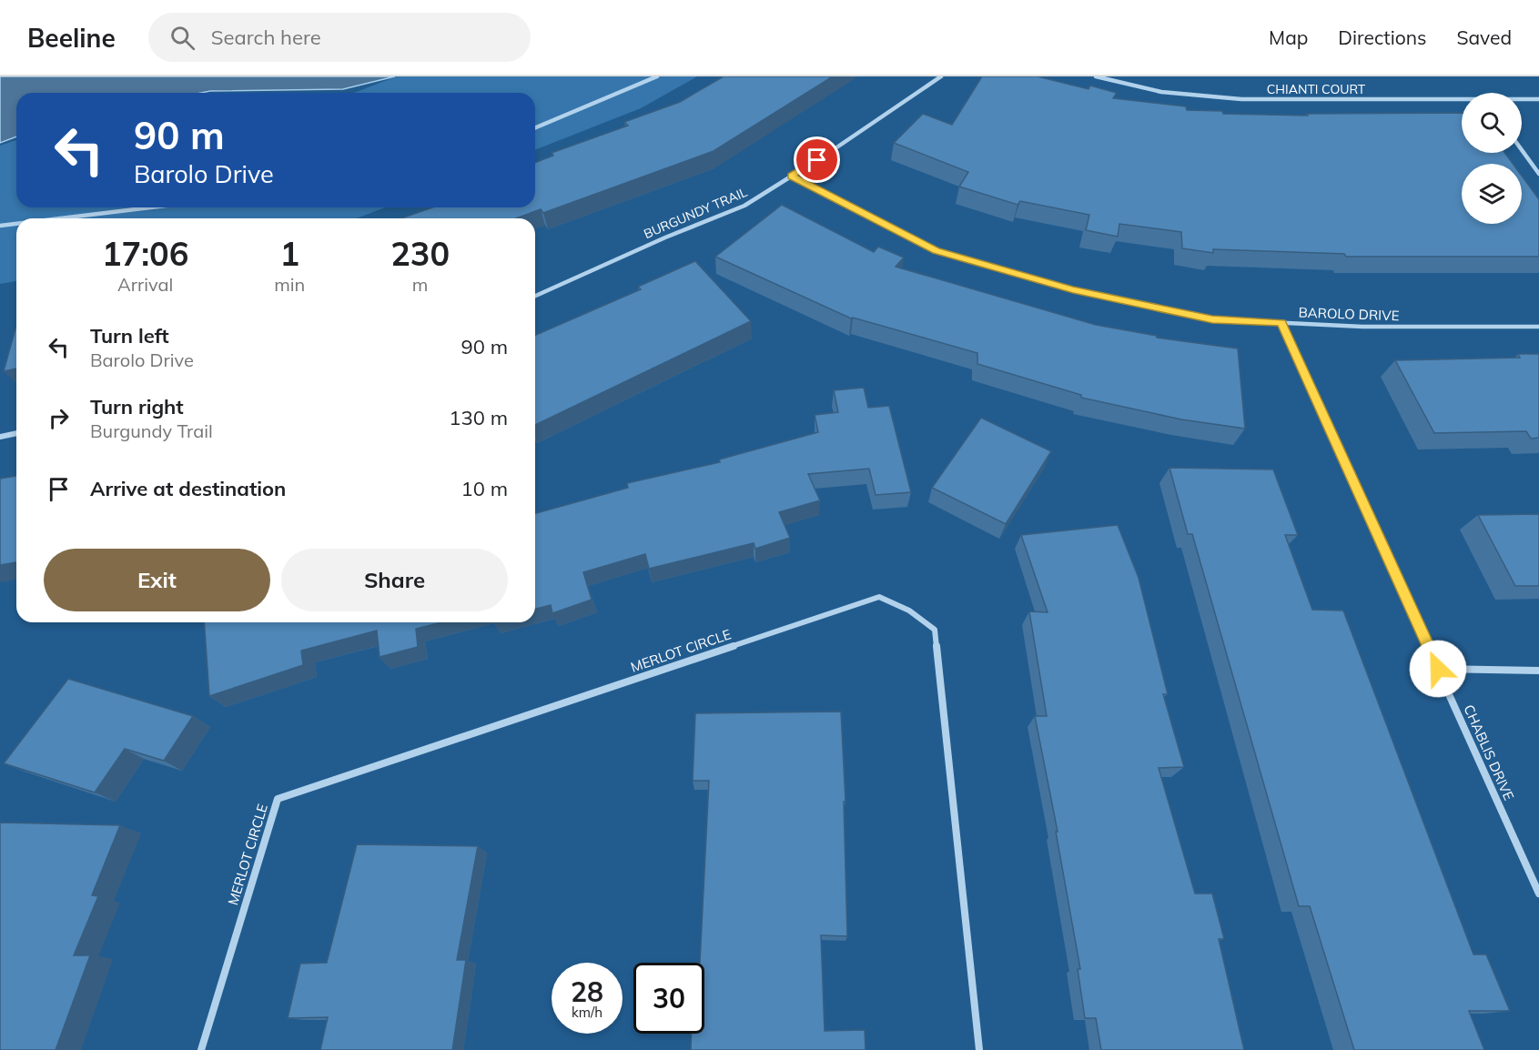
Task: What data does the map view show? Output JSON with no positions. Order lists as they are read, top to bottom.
{
  "streets": {
    "street": [
      "CHIANTI COURT",
      "BURGUNDY TRAIL",
      "BAROLO DRIVE",
      "MERLOT CIRCLE",
      "CHABLIS DRIVE"
    ]
  },
  "crossings": [
    ["BURGUNDY TRAIL", "BAROLO DRIVE"],
    ["BAROLO DRIVE", "CHABLIS DRIVE"]
  ],
  "page": {
    "header": "Beeline",
    "search": "Search here",
    "nav": ["Map", "Directions", "Saved"],
    "turn": ["90 m", "Barolo Drive"],
    "eta": [
      "17:06",
      "Arrival",
      "1",
      "min",
      "230",
      "m"
    ],
    "list": [
      {
        "name": "Turn left",
        "note": "Barolo Drive",
        "value": "90 m"
      },
      {
        "name": "Turn right",
        "note": "Burgundy Trail",
        "value": "130 m"
      },
      {
        "name": "Arrive at destination",
        "value": "10 m"
      }
    ],
    "buttons": ["Exit", "Share"],
    "speed": "28 km/h",
    "limit": "30"
  }
}
